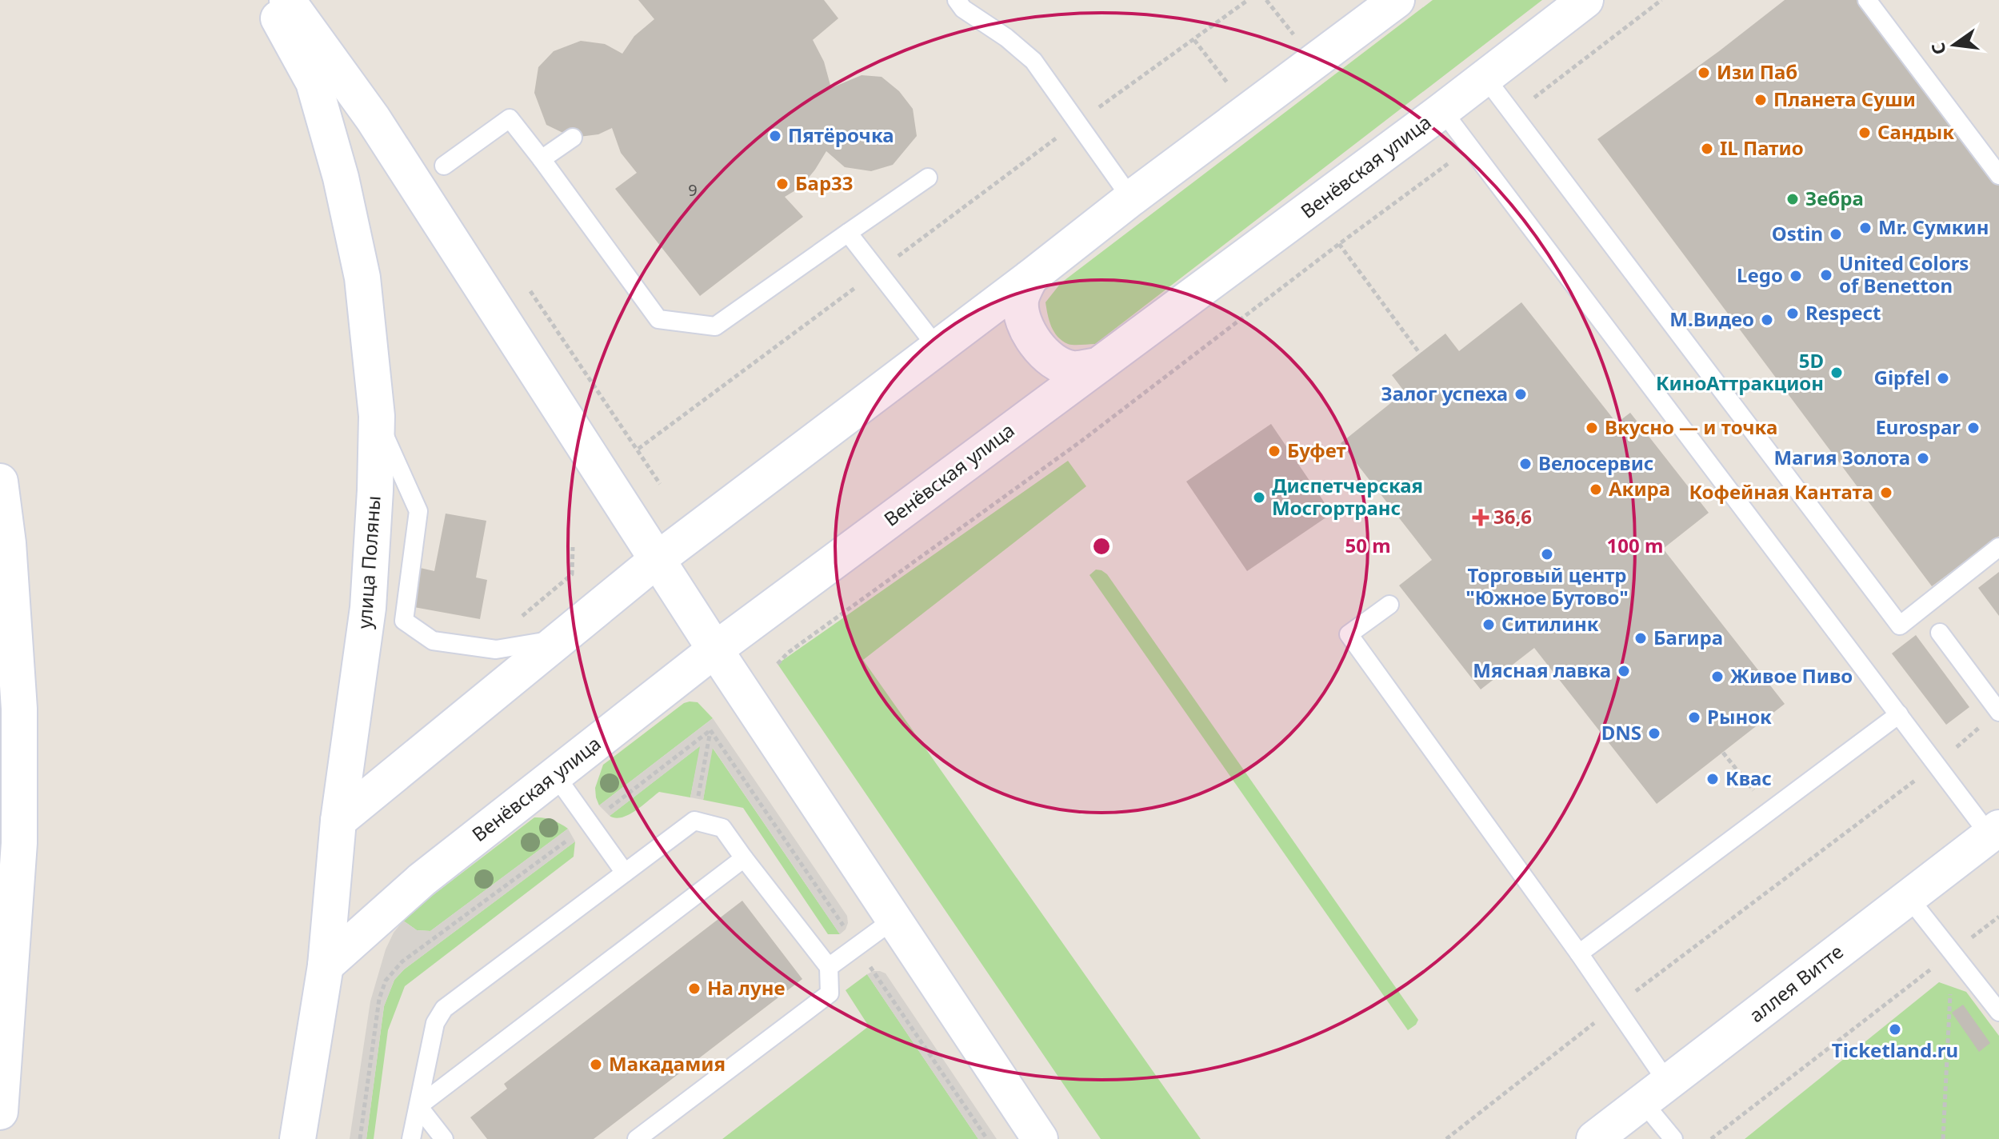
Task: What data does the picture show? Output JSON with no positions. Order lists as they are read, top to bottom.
{
  "streets": {
    "main road": ["Венёвская улица", "улица Поляны", "аллея Витте"]
  },
  "crossings": [
    ["Венёвская улица", "улица Поляны"]
  ],
  "places": {
    "other": [
      "Изи Паб",
      "Планета Суши",
      "Сандык",
      "Пятёрочка",
      "IL Патио",
      "Бар33",
      "Зебра",
      "Mr. Сумкин",
      "Ostin",
      "United Colors of Benetton",
      "Lego",
      "Respect",
      "М.Видео",
      "5D КиноАттракцион",
      "Gipfel",
      "Залог успеха",
      "Вкусно — и точка",
      "Eurospar",
      "Буфет",
      "Магия Золота",
      "Велосервис",
      "Акира",
      "Кофейная Кантата",
      "Диспетчерская Мосгортранс",
      "Торговый центр \"Южное Бутово\"",
      "Ситилинк",
      "Багира",
      "Мясная лавка",
      "Живое Пиво",
      "Рынок",
      "DNS",
      "Квас",
      "На луне",
      "Ticketland.ru",
      "Макадамия"
    ],
    "health": ["36,6"]
  },
  "house_numbers": ["9"],
  "north": "left",
  "rings": ["50 m", "100 m"]
}
